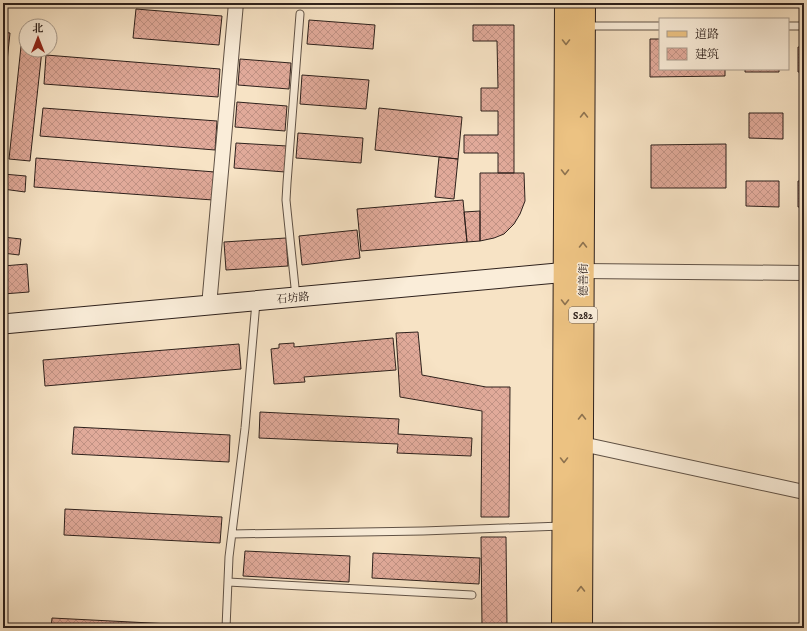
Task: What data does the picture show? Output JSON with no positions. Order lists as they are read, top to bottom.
{
  "streets": {
    "main road": ["德善街", "S282"],
    "street": ["石坊路"]
  },
  "crossings": [
    ["德善街", "石坊路"]
  ],
  "legend": ["道路", "建筑"],
  "north": "top"
}
